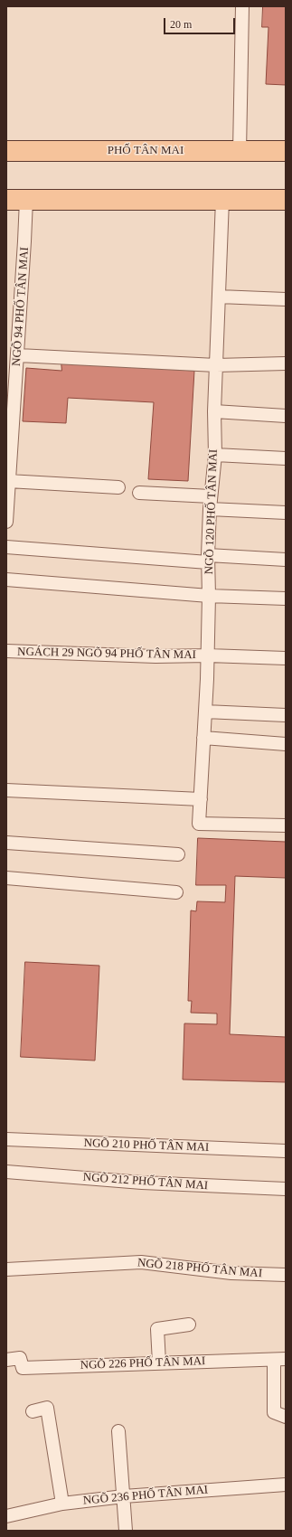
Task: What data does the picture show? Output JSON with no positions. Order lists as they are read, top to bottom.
{
  "streets": {
    "main road": ["PHỐ TÂN MAI"],
    "lane": [
      "NGÕ 94 PHỐ TÂN MAI",
      "NGÕ 120 PHỐ TÂN MAI",
      "NGÁCH 29 NGÕ 94 PHỐ TÂN MAI",
      "NGÕ 210 PHỐ TÂN MAI",
      "NGÕ 212 PHỐ TÂN MAI",
      "NGÕ 218 PHỐ TÂN MAI",
      "NGÕ 226 PHỐ TÂN MAI",
      "NGÕ 236 PHỐ TÂN MAI"
    ]
  },
  "crossings": [
    ["NGÕ 120 PHỐ TÂN MAI", "NGÁCH 29 NGÕ 94 PHỐ TÂN MAI"]
  ],
  "scale_bar": "20 m"
}
